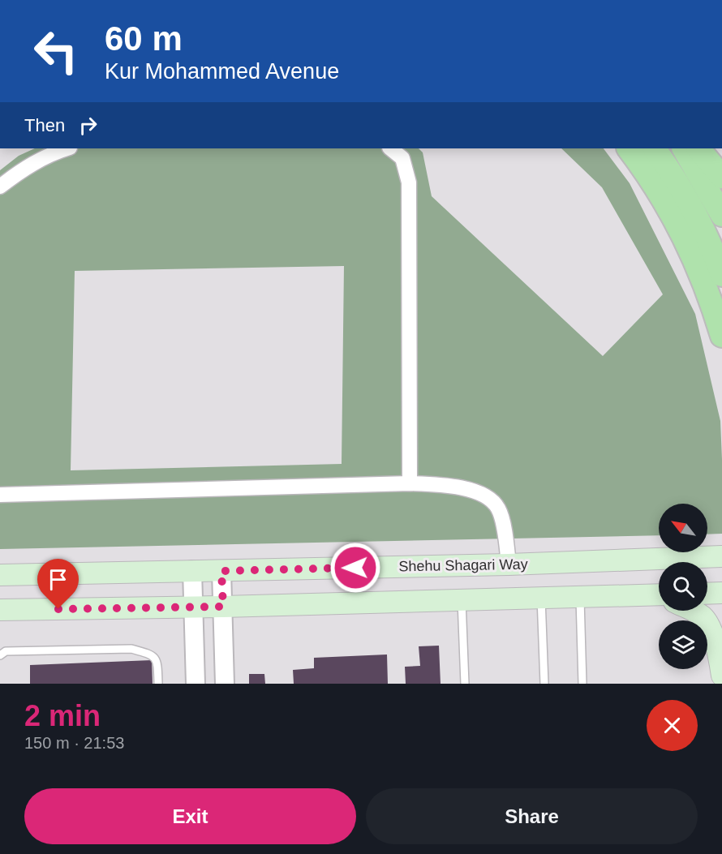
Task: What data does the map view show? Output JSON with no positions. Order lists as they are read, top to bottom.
{
  "streets": {
    "main road": ["Shehu Shagari Way"]
  },
  "north": "top left",
  "page": {
    "turn": ["60 m", "Kur Mohammed Avenue"],
    "then": "Then",
    "heading": ["2 min", "150 m · 21:53"],
    "buttons": ["Exit", "Share"]
  }
}
